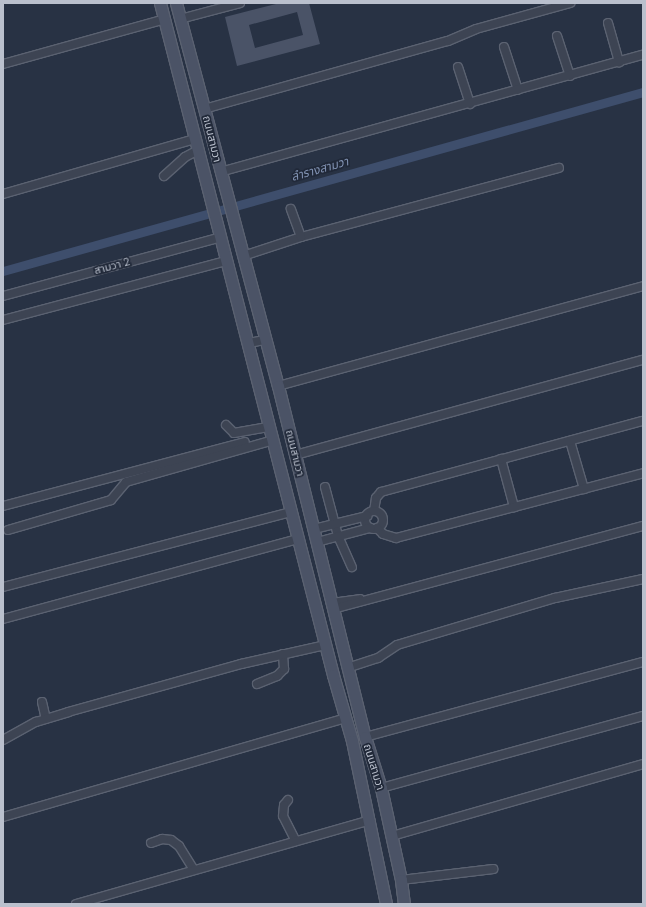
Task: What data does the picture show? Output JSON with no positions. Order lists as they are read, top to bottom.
{
  "streets": {
    "street": ["ถนนสามวา", "สามวา 2"]
  },
  "crossings": [
    ["ถนนสามวา", "สามวา 2"]
  ],
  "water": ["ลำรางสามวา"]
}
